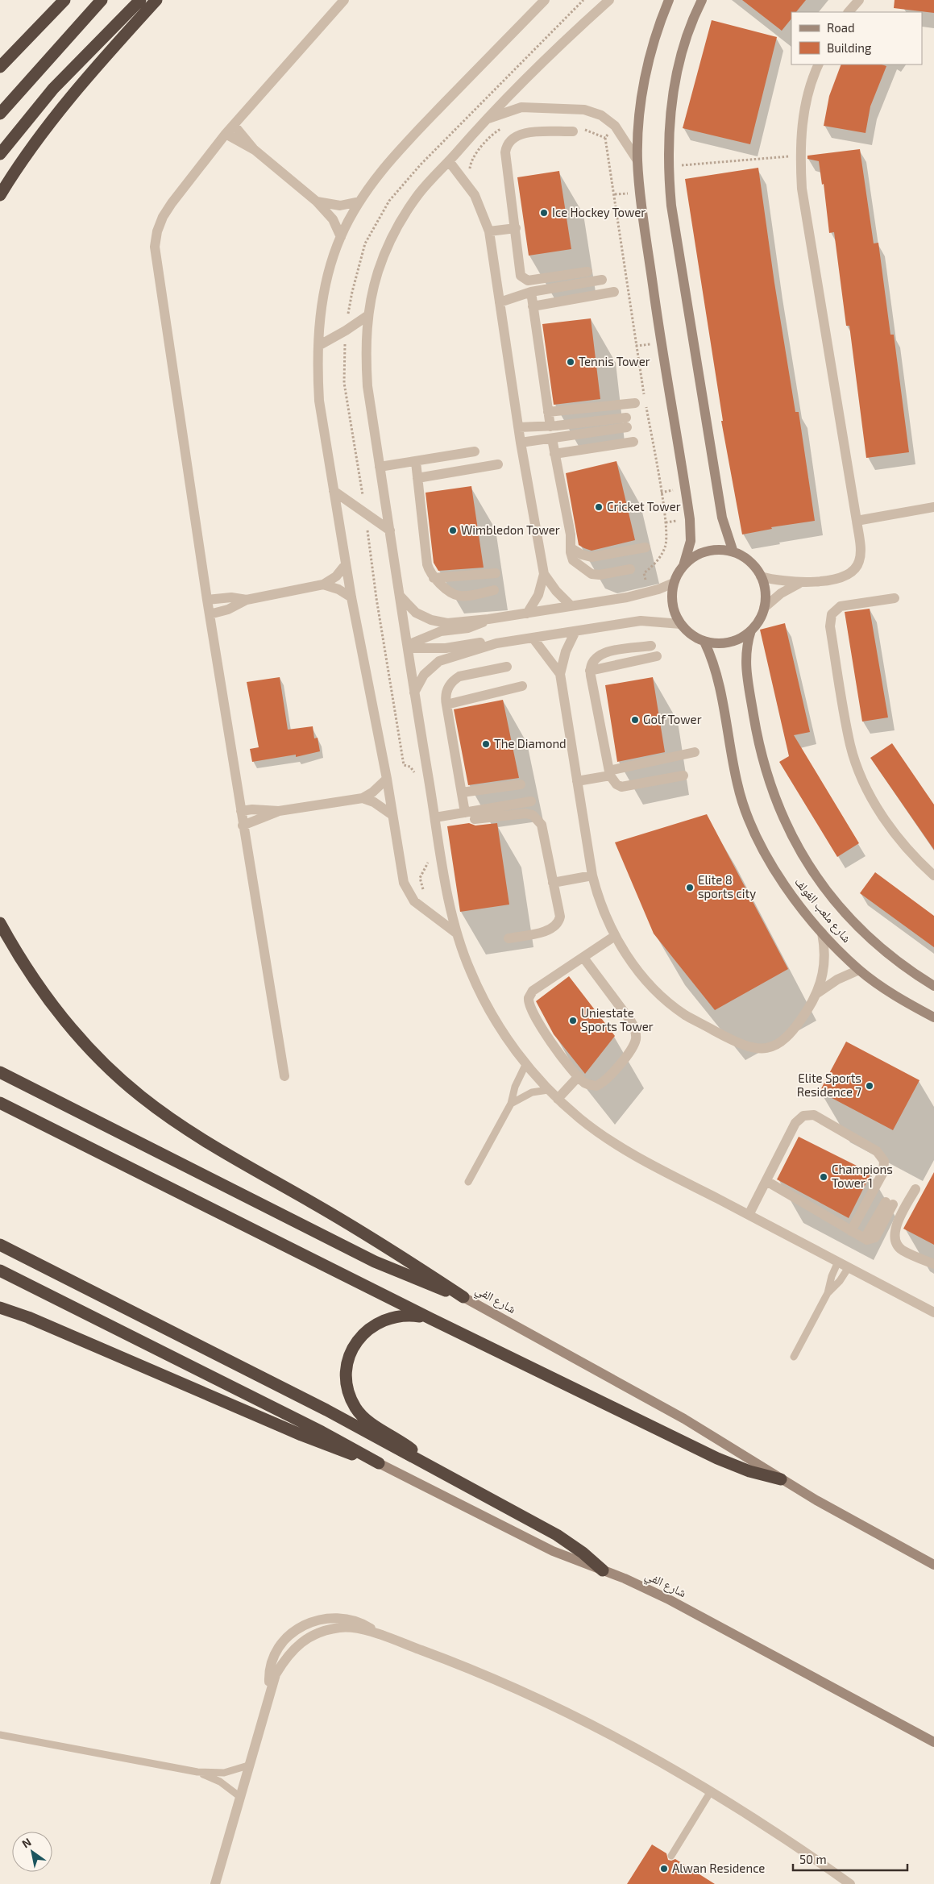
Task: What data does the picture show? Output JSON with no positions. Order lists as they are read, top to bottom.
{
  "streets": {
    "street": ["شارع ملعب الغولف", "شارع الفي"]
  },
  "places": [
    "Ice Hockey Tower",
    "Tennis Tower",
    "Cricket Tower",
    "Wimbledon Tower",
    "Golf Tower",
    "The Diamond",
    "Elite 8 sports city",
    "Uniestate Sports Tower",
    "Elite Sports Residence 7",
    "Champions Tower 1",
    "Alwan Residence"
  ],
  "legend": ["Road", "Building"],
  "scale_bar": "50 m",
  "north": "top left"
}
